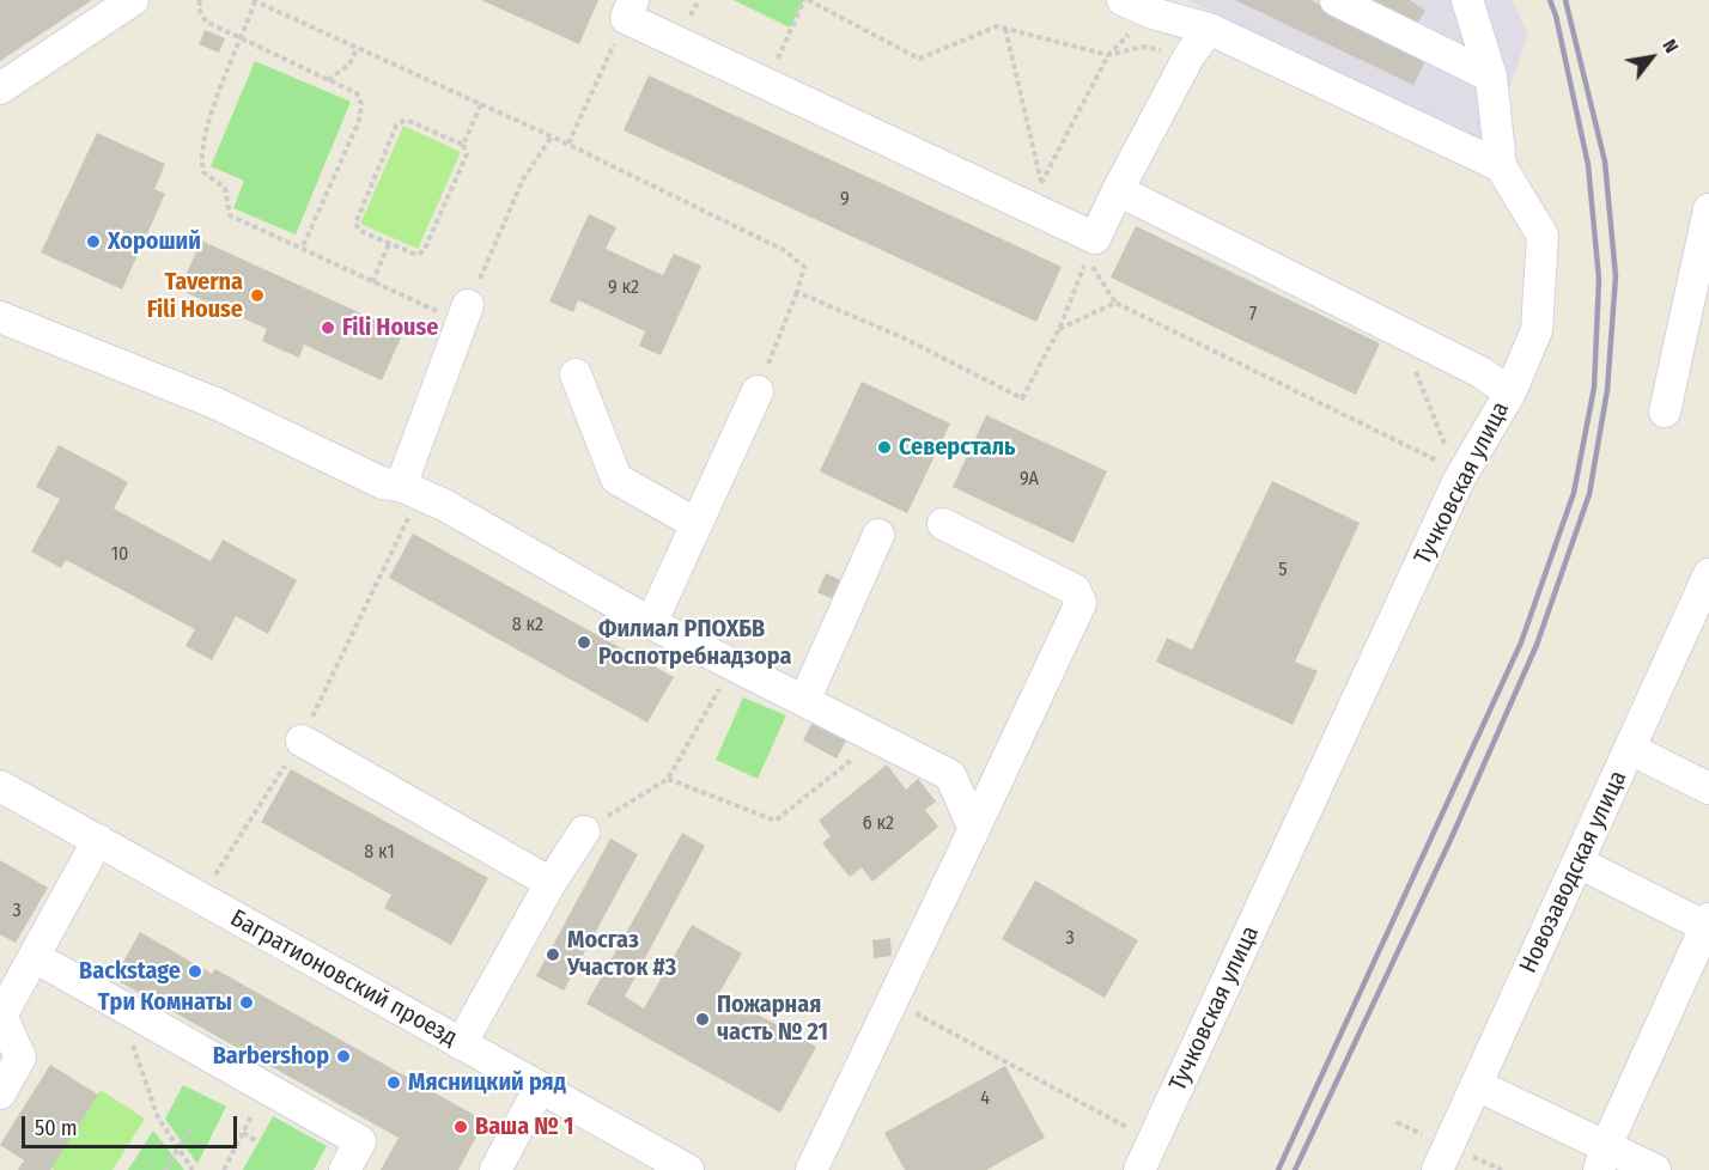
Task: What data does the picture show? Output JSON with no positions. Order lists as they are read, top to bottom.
{
  "streets": {
    "street": ["Тучковская улица", "Новозаводская улица", "Багратионовский проезд"]
  },
  "places": [
    "Хороший",
    "Taverna Fili House",
    "Fili House",
    "Северсталь",
    "Филиал РПОХБВ Роспотребнадзора",
    "Мосгаз Участок #3",
    "Backstage",
    "Три Комнаты",
    "Пожарная часть № 21",
    "Barbershop",
    "Мясницкий ряд",
    "Ваша № 1"
  ],
  "house_numbers": [
    "9",
    "9 к2",
    "7",
    "9А",
    "10",
    "5",
    "8 к2",
    "6 к2",
    "8 к1",
    "3",
    "3",
    "4"
  ],
  "scale_bar": "50 m",
  "north": "top right"
}
